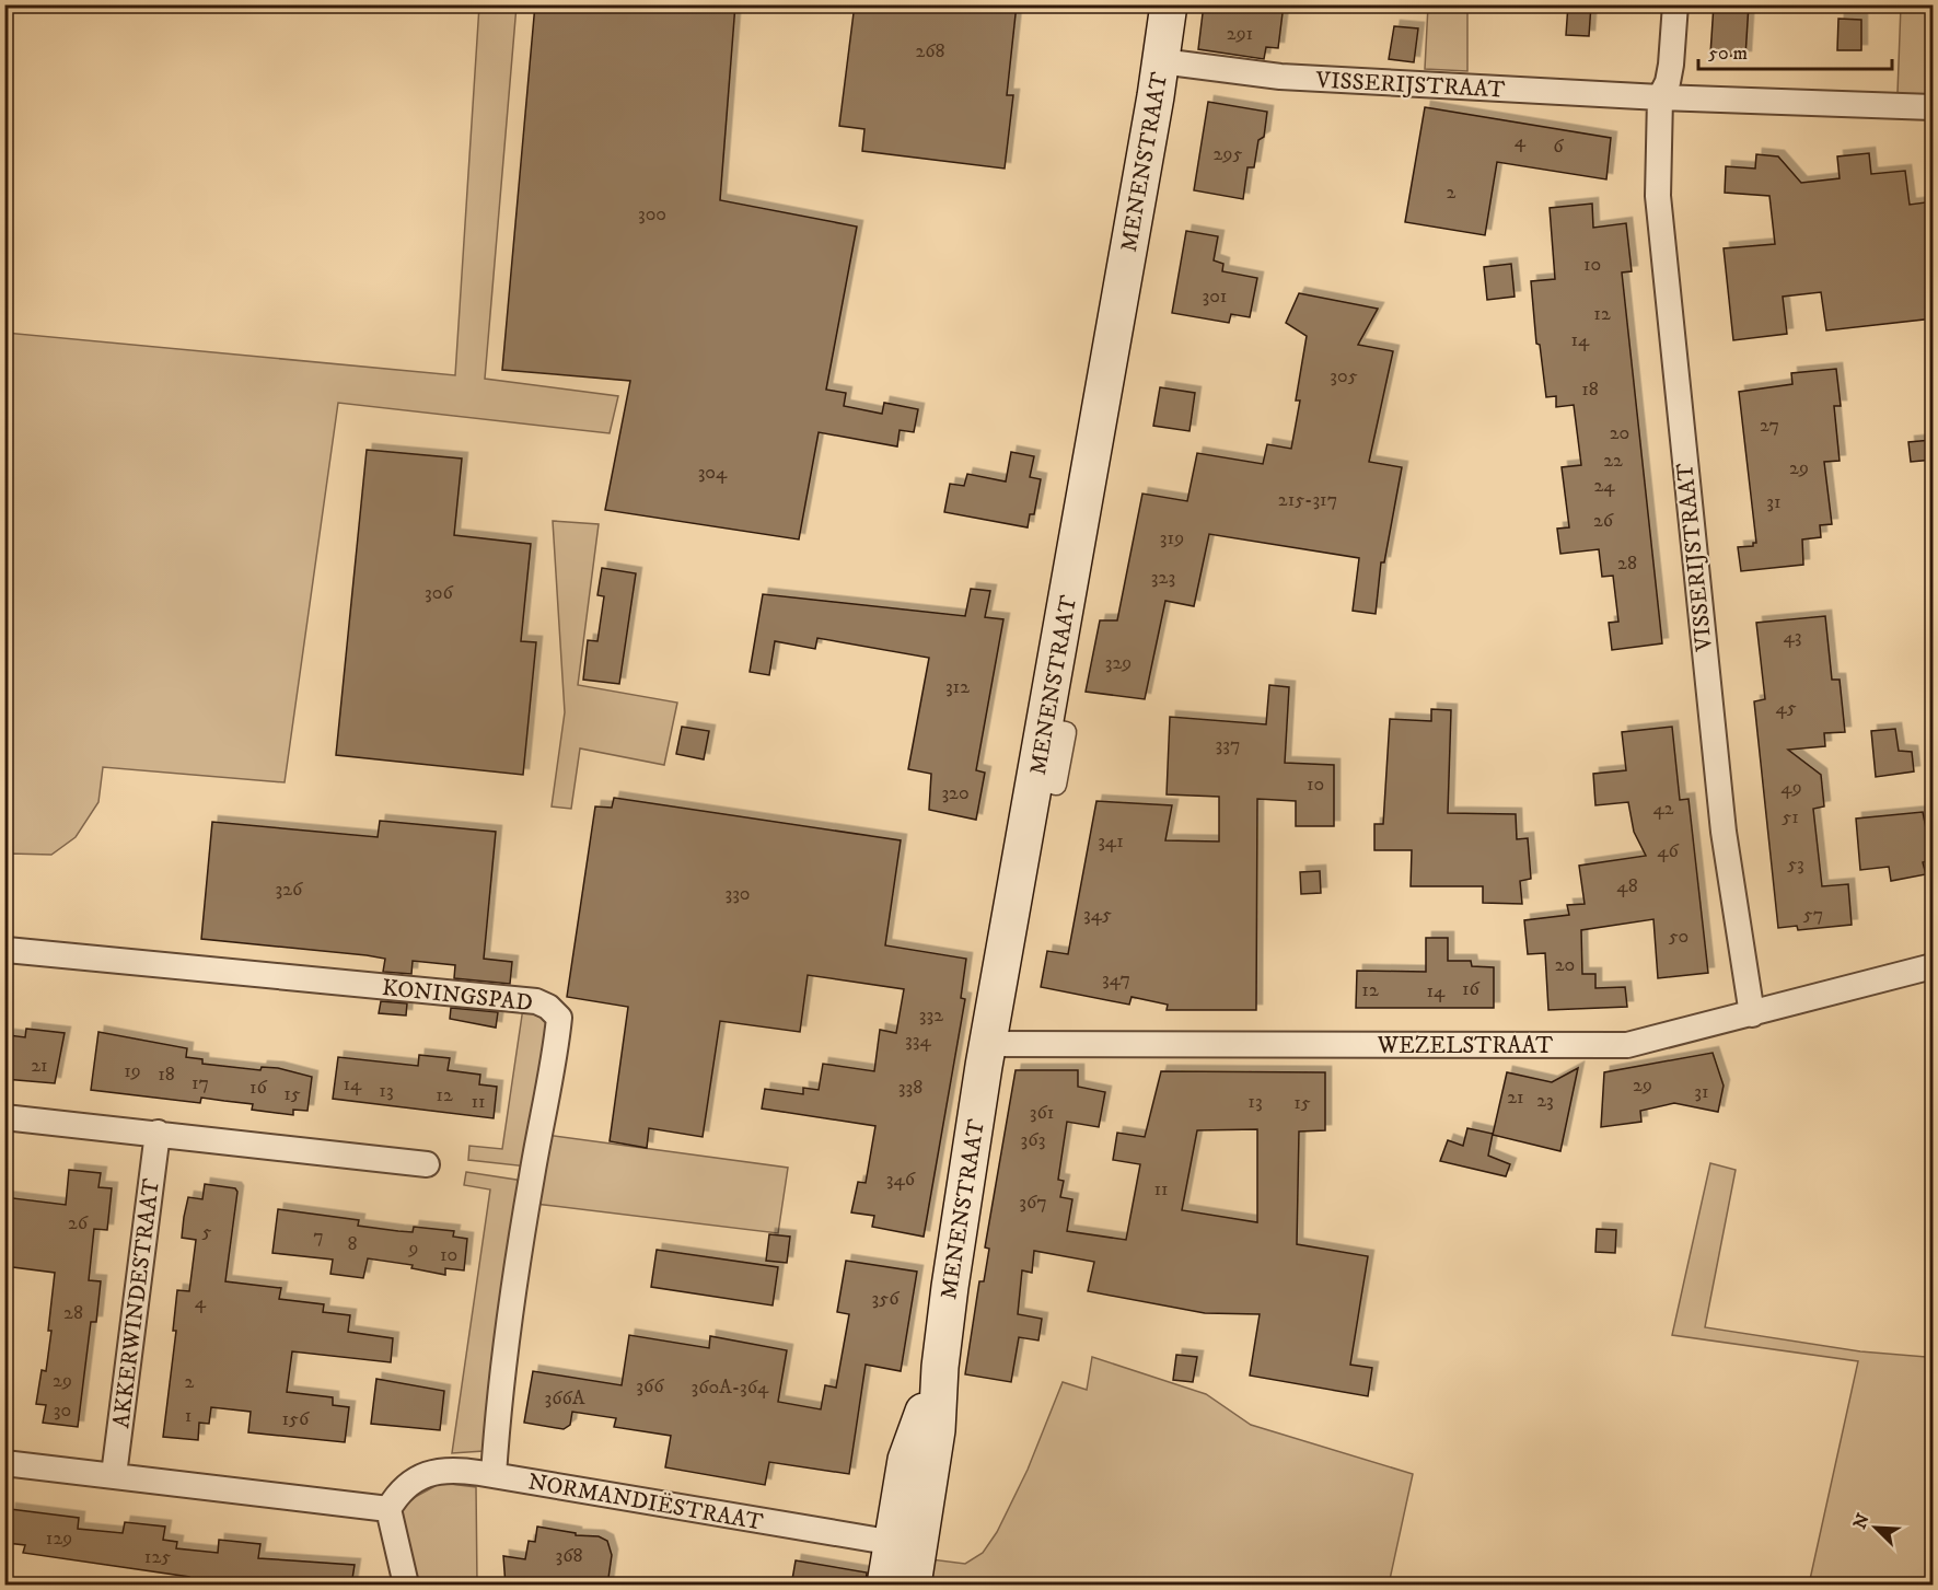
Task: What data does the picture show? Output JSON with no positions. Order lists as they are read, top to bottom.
{
  "streets": {
    "main road": ["MENENSTRAAT"],
    "street": [
      "VISSERIJSTRAAT",
      "KONINGSPAD",
      "WEZELSTRAAT",
      "AKKERWINDESTRAAT",
      "NORMANDIËSTRAAT"
    ]
  },
  "crossings": [
    ["VISSERIJSTRAAT", "MENENSTRAAT"],
    ["VISSERIJSTRAAT", "WEZELSTRAAT"],
    ["MENENSTRAAT", "WEZELSTRAAT"],
    ["MENENSTRAAT", "NORMANDIËSTRAAT"],
    ["KONINGSPAD", "NORMANDIËSTRAAT"]
  ],
  "house_numbers": [
    "291",
    "268",
    "4",
    "6",
    "295",
    "2",
    "300",
    "10",
    "301",
    "12",
    "14",
    "305",
    "18",
    "27",
    "20",
    "22",
    "29",
    "304",
    "24",
    "215-317",
    "31",
    "26",
    "319",
    "28",
    "323",
    "306",
    "43",
    "329",
    "312",
    "45",
    "337",
    "10",
    "49",
    "320",
    "42",
    "51",
    "341",
    "46",
    "53",
    "48",
    "326",
    "330",
    "345",
    "57",
    "50",
    "20",
    "347",
    "16",
    "12",
    "14",
    "332",
    "334",
    "21",
    "19",
    "18",
    "17",
    "14",
    "29",
    "16",
    "338",
    "13",
    "31",
    "15",
    "12",
    "21",
    "23",
    "11",
    "13",
    "15",
    "361",
    "363",
    "346",
    "11",
    "367",
    "26",
    "5",
    "7",
    "8",
    "9",
    "10",
    "356",
    "4",
    "28",
    "29",
    "2",
    "366",
    "360A-364",
    "366A",
    "30",
    "1",
    "156",
    "129",
    "368",
    "125"
  ],
  "scale_bar": "50 m",
  "north": "top left"
}
